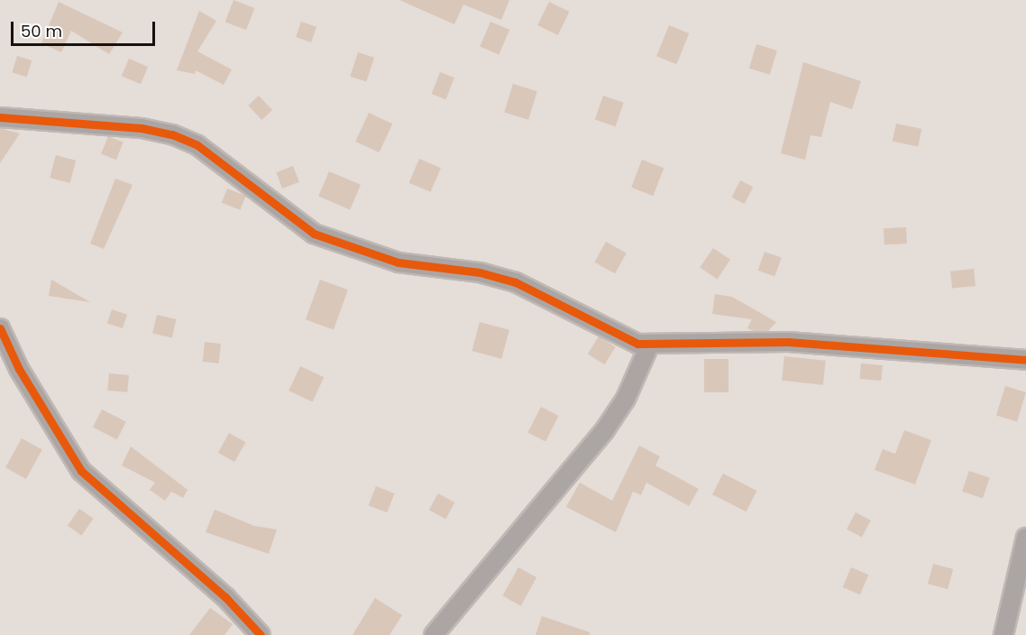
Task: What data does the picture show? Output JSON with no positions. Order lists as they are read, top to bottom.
{
  "scale_bar": "50 m"
}
